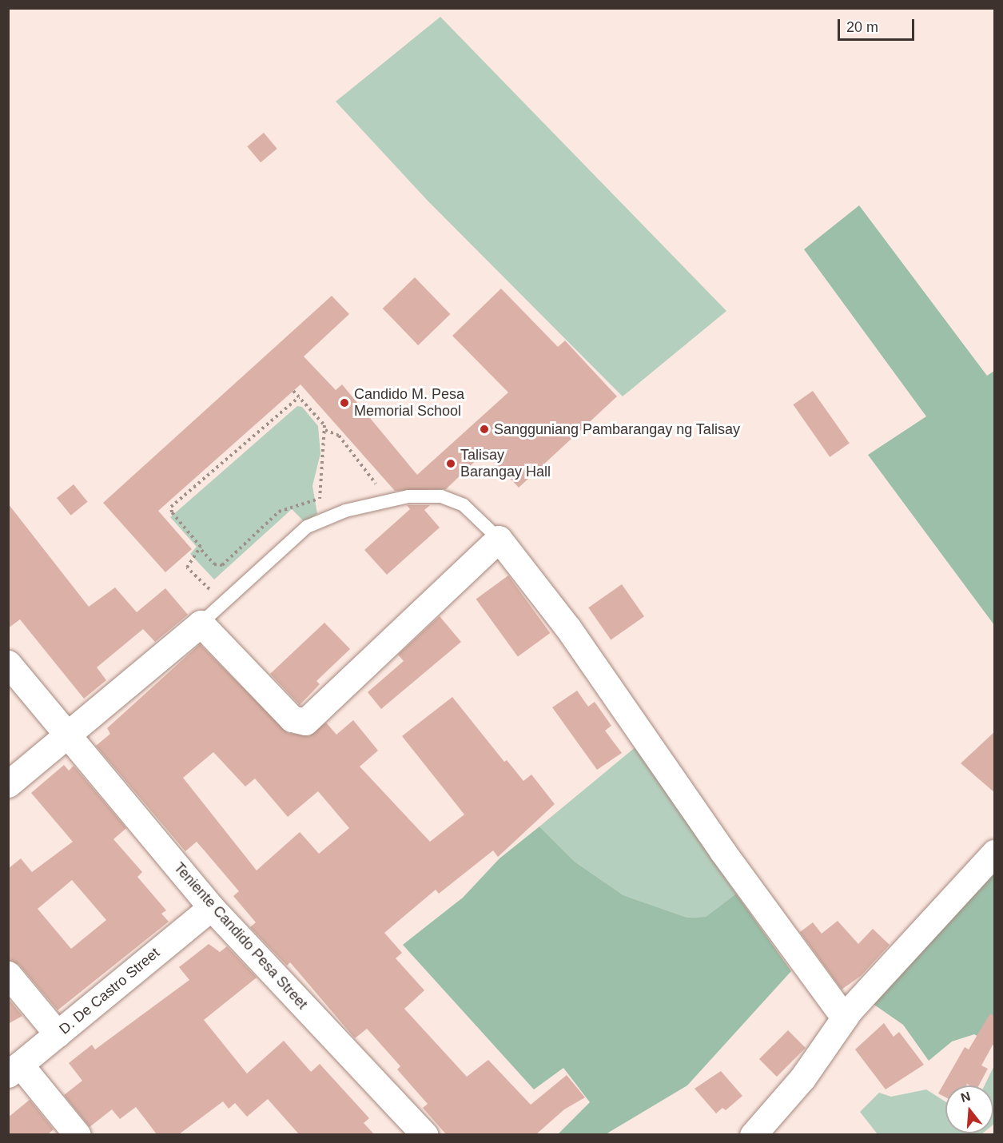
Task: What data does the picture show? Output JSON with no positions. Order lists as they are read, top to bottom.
{
  "streets": {
    "street": ["Teniente Candido Pesa Street", "D. De Castro Street"]
  },
  "crossings": [
    ["Teniente Candido Pesa Street", "D. De Castro Street"]
  ],
  "places": ["Candido M. Pesa Memorial School", "Sangguniang Pambarangay ng Talisay", "Talisay Barangay Hall"],
  "scale_bar": "20 m",
  "north": "top"
}
